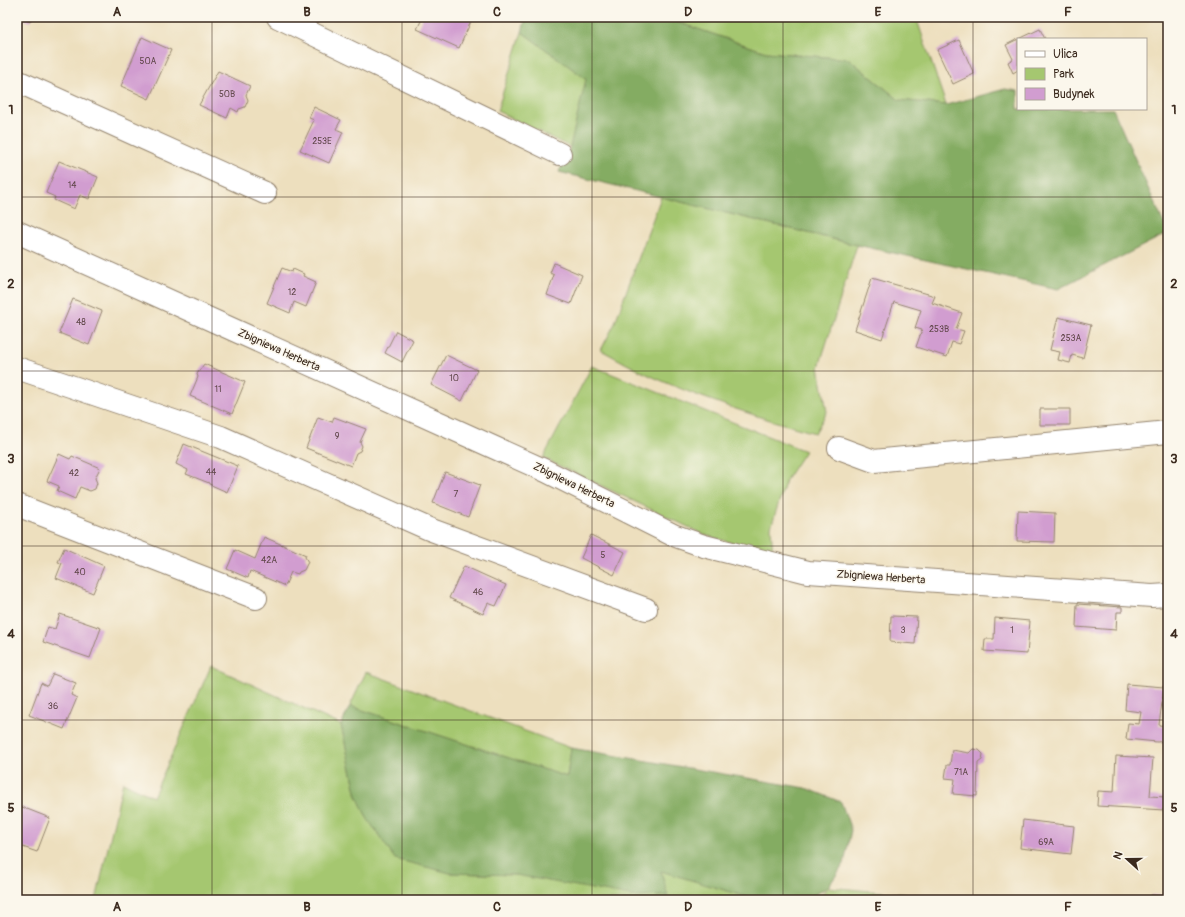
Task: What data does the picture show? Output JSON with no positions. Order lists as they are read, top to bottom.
{
  "streets": {
    "street": ["Zbigniewa Herberta"]
  },
  "house_numbers": [
    "50A",
    "50B",
    "253E",
    "14",
    "12",
    "48",
    "253B",
    "253A",
    "10",
    "11",
    "9",
    "44",
    "42",
    "7",
    "5",
    "42A",
    "40",
    "46",
    "3",
    "1",
    "36",
    "71A",
    "69A"
  ],
  "legend": ["Ulica", "Park", "Budynek"],
  "north": "left",
  "grid": {
    "columns": [
      "A",
      "B",
      "C",
      "D",
      "E",
      "F"
    ],
    "rows": [
      "1",
      "2",
      "3",
      "4",
      "5"
    ]
  }
}
